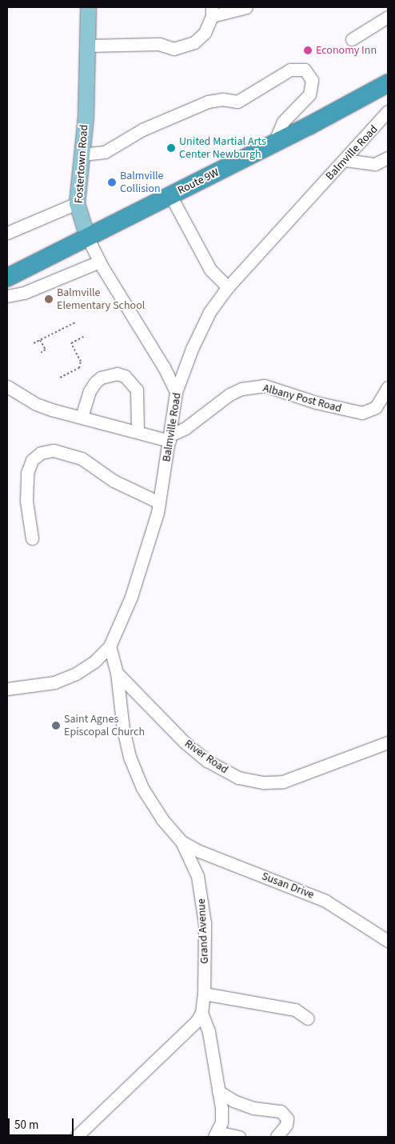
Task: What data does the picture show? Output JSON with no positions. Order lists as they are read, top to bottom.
{
  "streets": {
    "highway": ["Route 9W"],
    "main road": ["Fostertown Road"],
    "street": [
      "Balmville Road",
      "Albany Post Road",
      "River Road",
      "Susan Drive",
      "Grand Avenue"
    ]
  },
  "crossings": [
    ["Balmville Road", "Fostertown Road"],
    ["Balmville Road", "Albany Post Road"],
    ["Balmville Road", "Grand Avenue"],
    ["Fostertown Road", "Route 9W"],
    ["River Road", "Grand Avenue"],
    ["Susan Drive", "Grand Avenue"]
  ],
  "places": [
    "Economy Inn",
    "United Martial Arts Center Newburgh",
    "Balmville Collision",
    "Balmville Elementary School",
    "Saint Agnes Episcopal Church"
  ],
  "scale_bar": "50 m"
}
